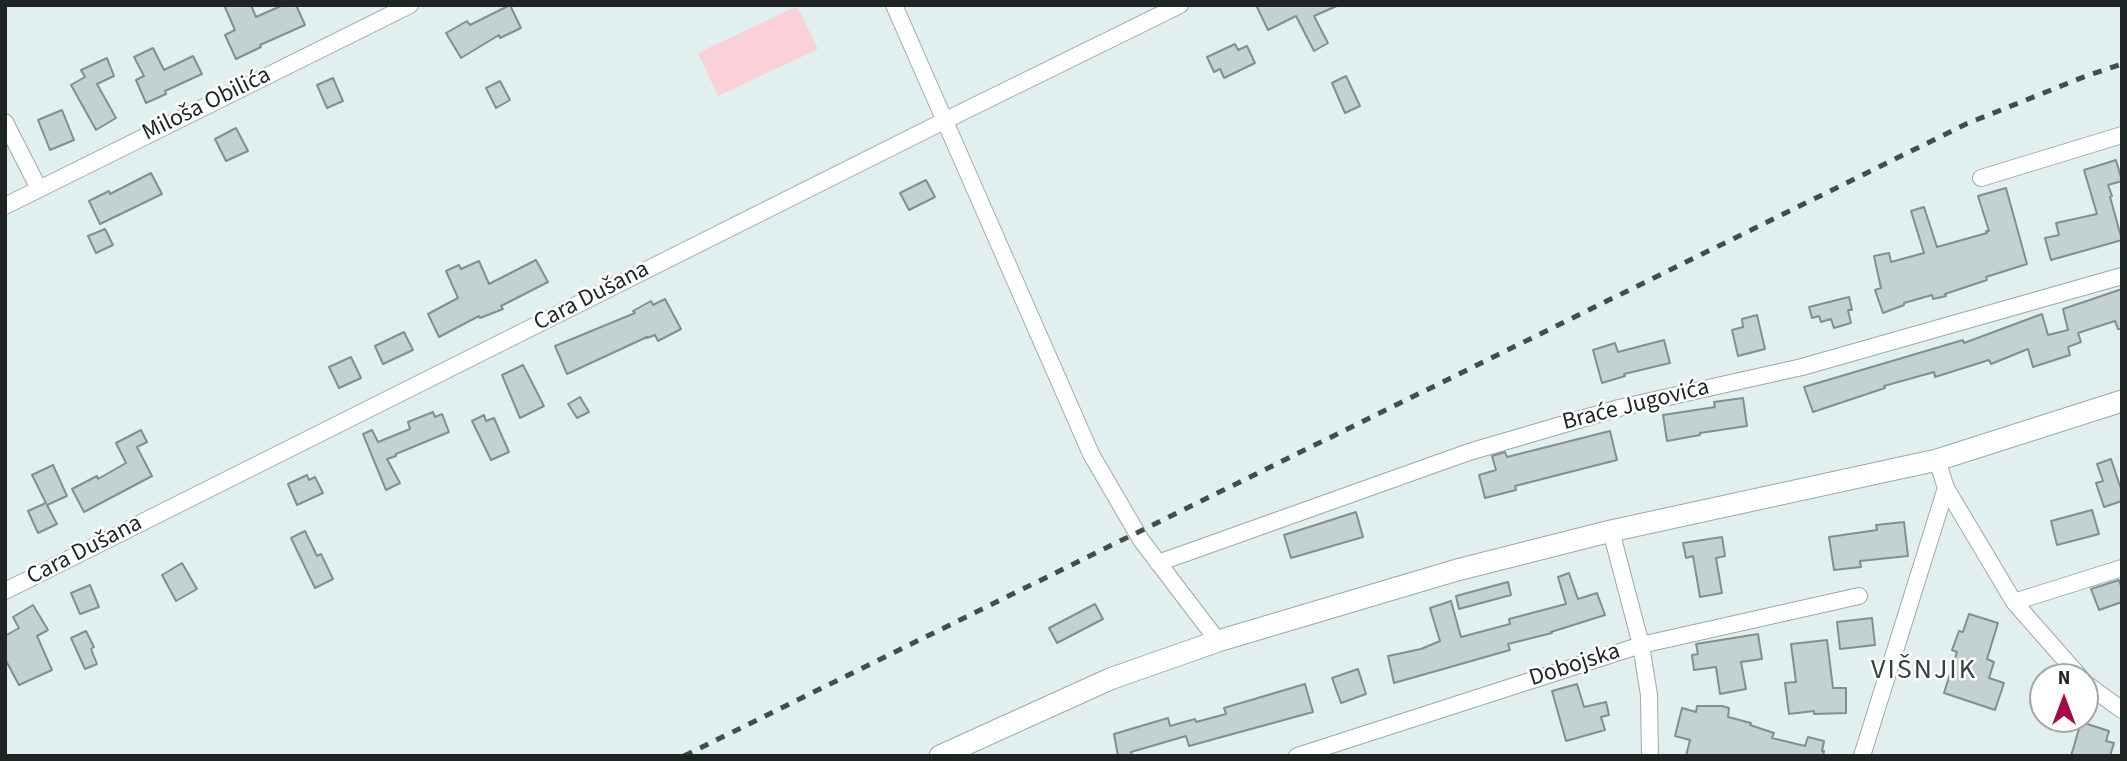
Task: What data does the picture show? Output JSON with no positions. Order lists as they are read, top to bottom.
{
  "streets": {
    "street": [
      "Miloša Obilića",
      "Cara Dušana",
      "Braće Jugovića",
      "Dobojska"
    ]
  },
  "districts": ["VIŠNJIK"],
  "north": "top"
}
